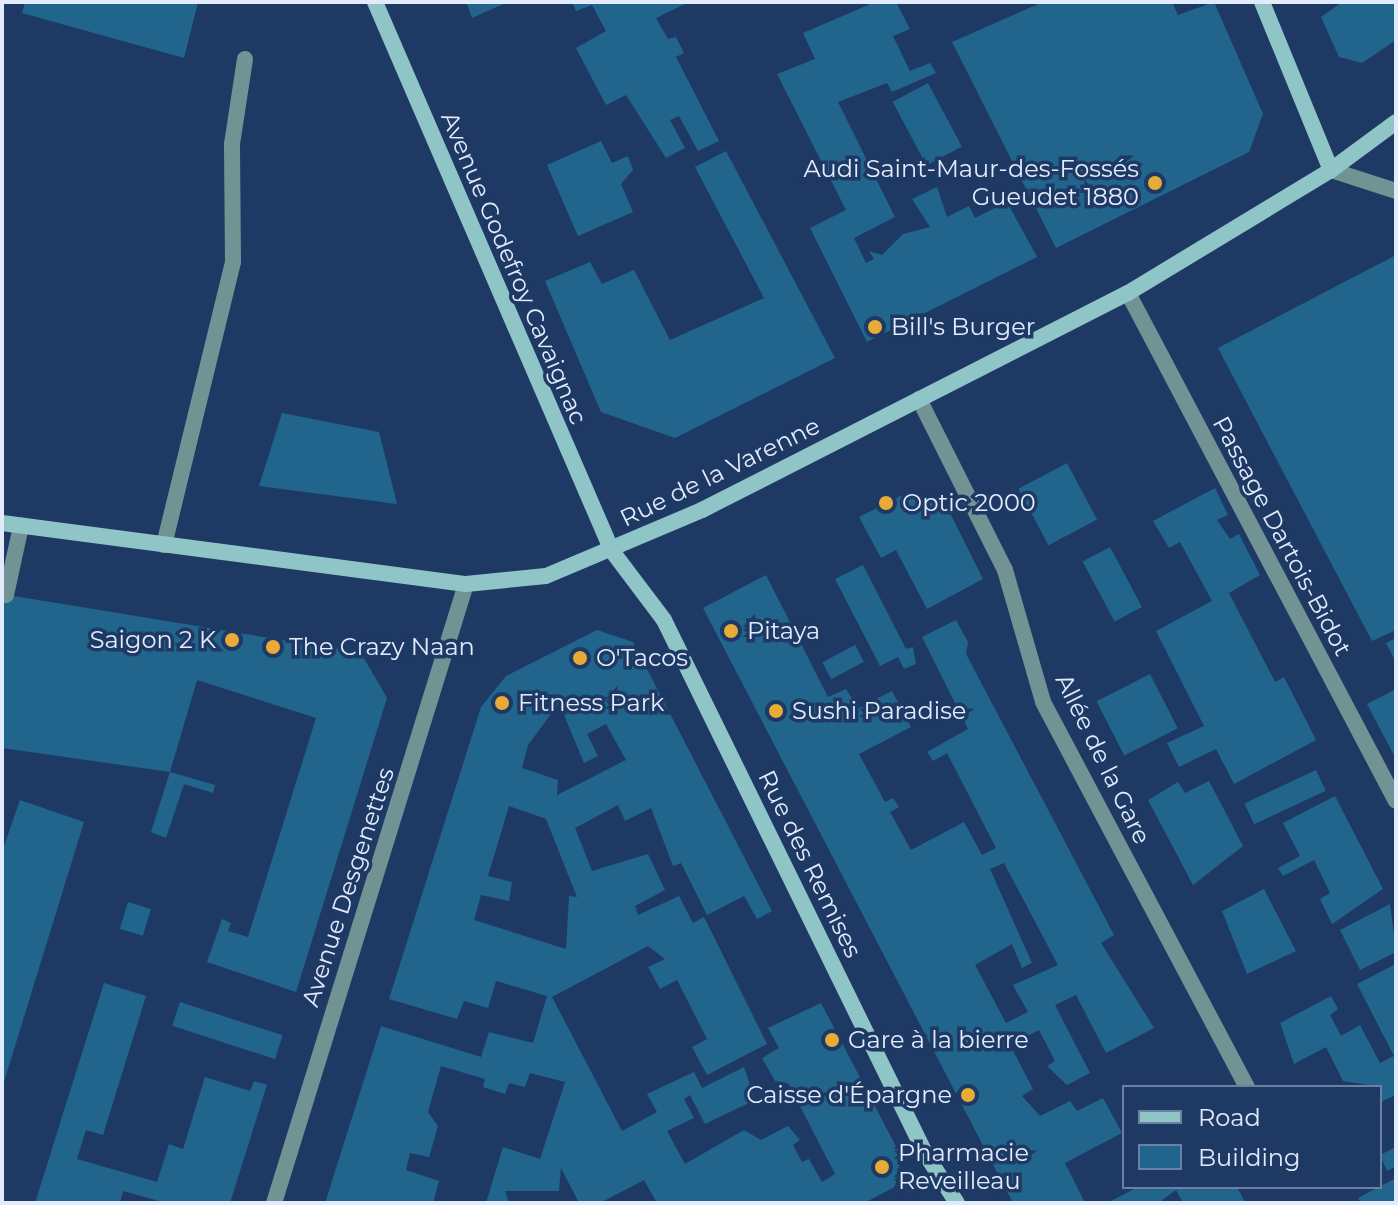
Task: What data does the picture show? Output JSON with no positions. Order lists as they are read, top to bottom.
{
  "streets": {
    "main road": ["Avenue Godefroy Cavaignac", "Rue de la Varenne", "Rue des Remises"],
    "street": ["Passage Dartois-Bidot", "Allée de la Gare", "Avenue Desgenettes"]
  },
  "crossings": [
    ["Avenue Godefroy Cavaignac", "Rue de la Varenne"],
    ["Avenue Godefroy Cavaignac", "Rue des Remises"],
    ["Rue de la Varenne", "Passage Dartois-Bidot"],
    ["Rue de la Varenne", "Allée de la Gare"],
    ["Rue de la Varenne", "Rue des Remises"],
    ["Rue de la Varenne", "Avenue Desgenettes"]
  ],
  "places": [
    "Audi Saint-Maur-des-Fossés Gueudet 1880",
    "Bill's Burger",
    "Optic 2000",
    "Pitaya",
    "Saigon 2 K",
    "The Crazy Naan",
    "O'Tacos",
    "Fitness Park",
    "Sushi Paradise",
    "Gare à la bierre",
    "Caisse d'Épargne",
    "Pharmacie Reveilleau"
  ],
  "legend": ["Road", "Building"]
}
